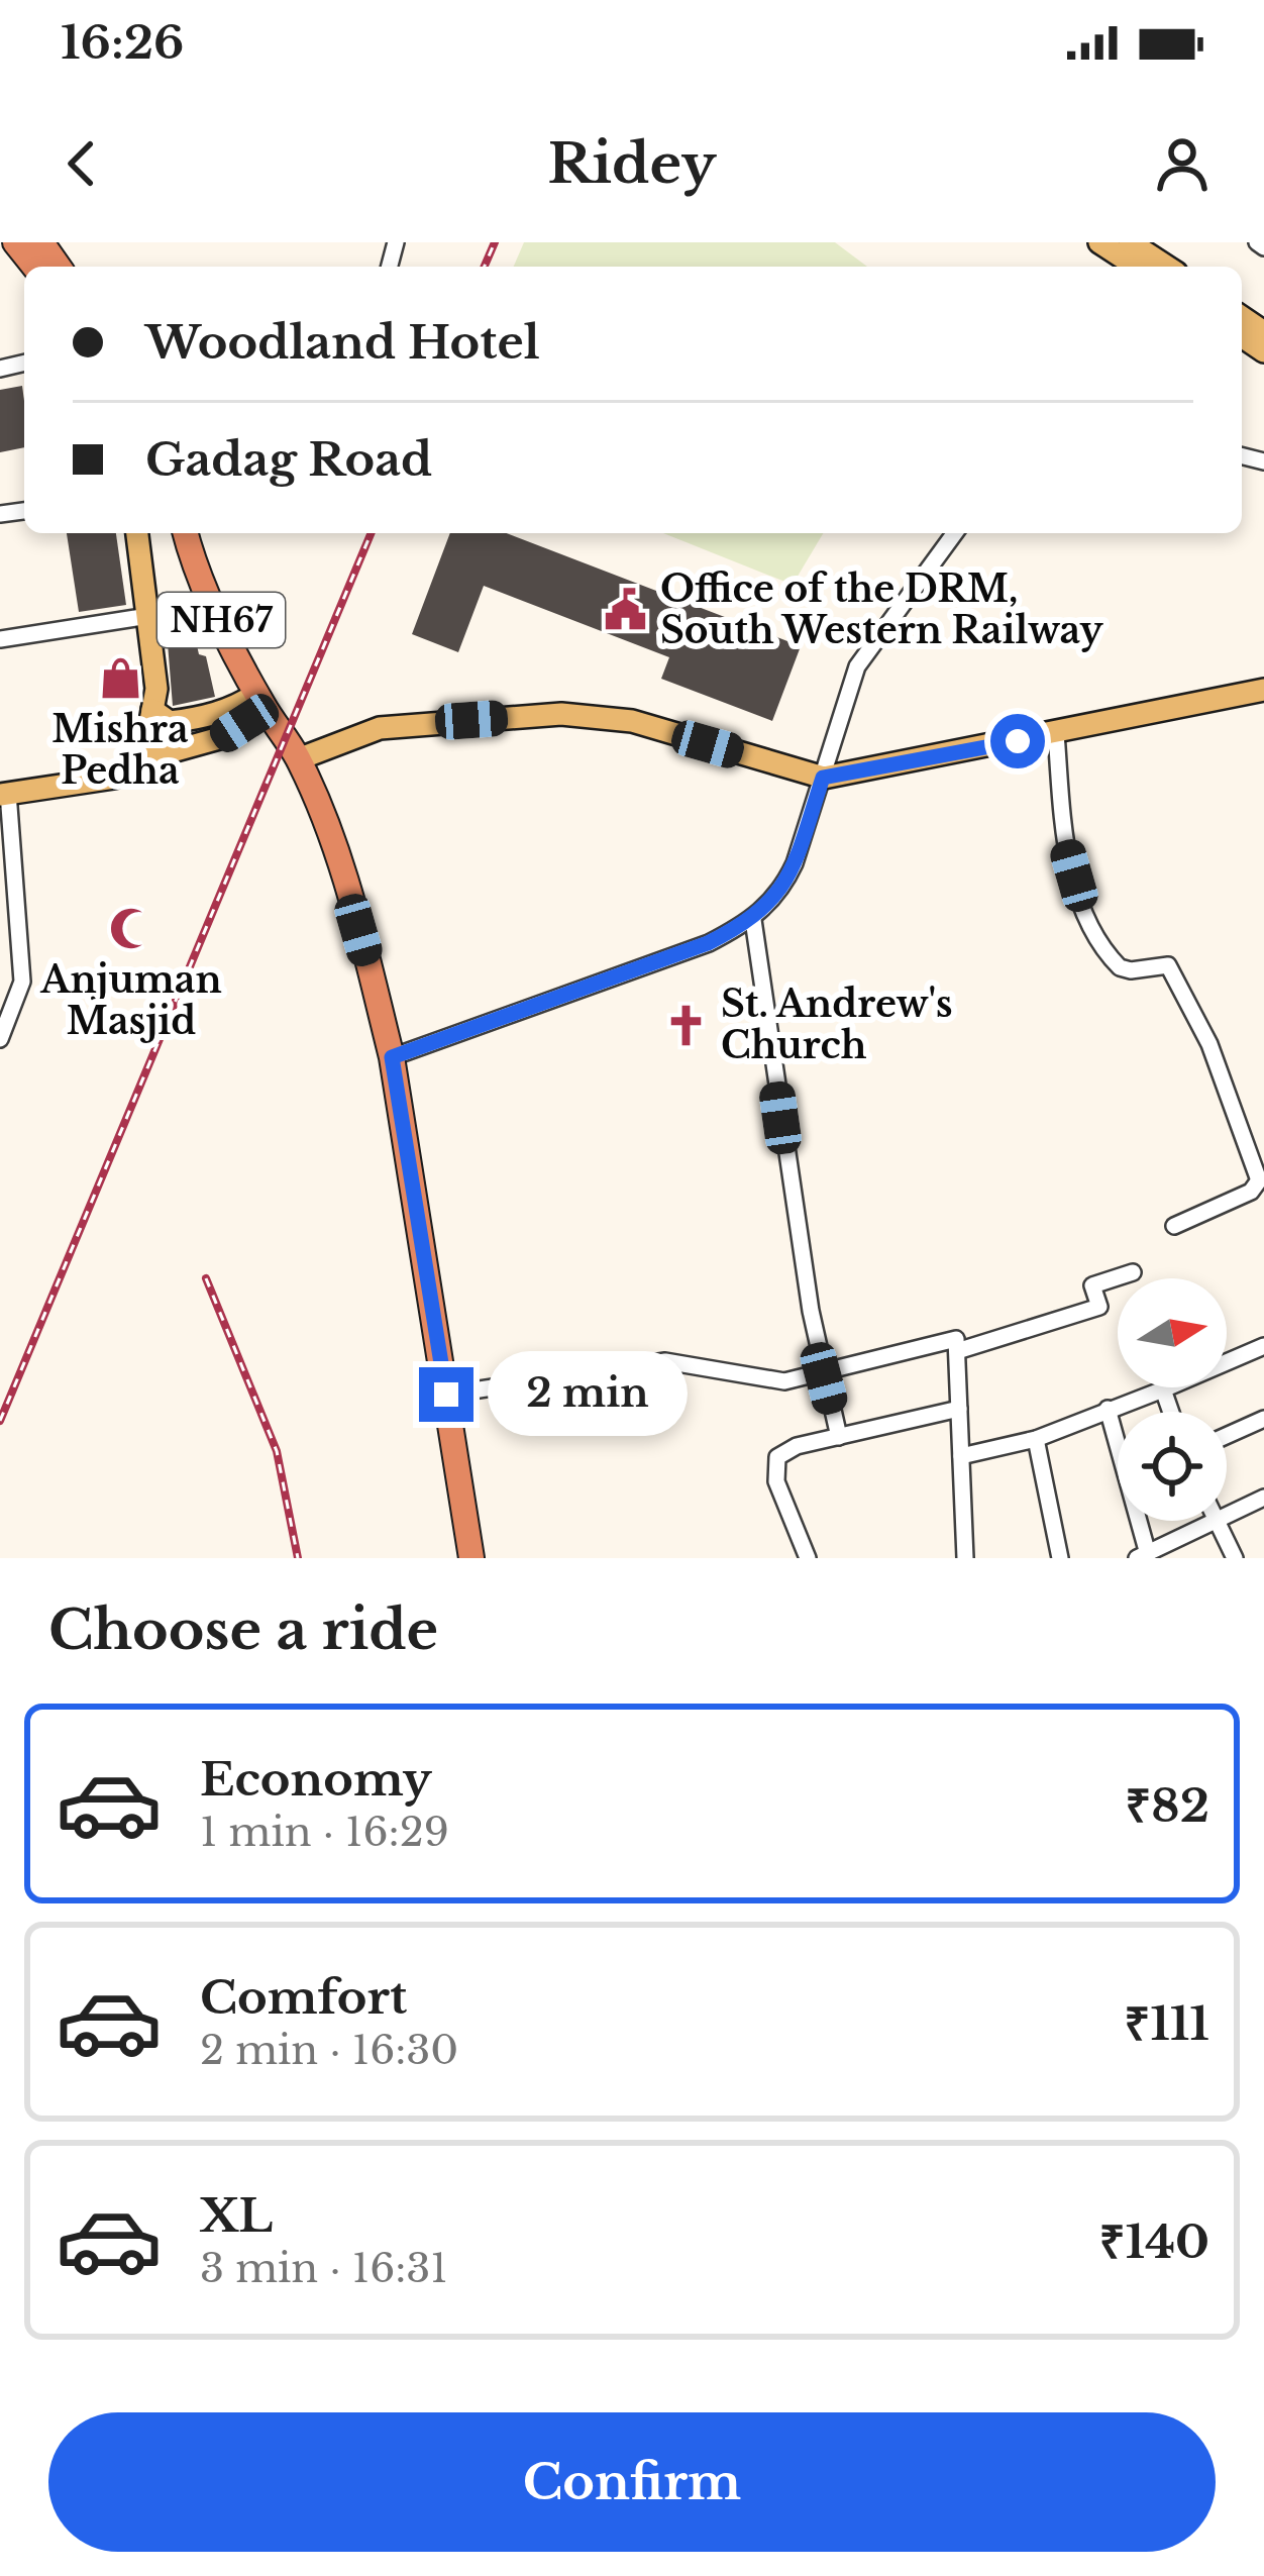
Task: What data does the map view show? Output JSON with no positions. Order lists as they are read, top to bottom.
{
  "streets": {
    "highway": ["NH67"]
  },
  "places": {
    "public building": ["Office of the DRM, South Western Railway"],
    "shop": ["Mishra Pedha"],
    "mosque": ["Anjuman Masjid"],
    "church": ["St. Andrew's Church"]
  },
  "north": "right",
  "page": {
    "status": "16:26",
    "header": "Ridey",
    "banner": ["Woodland Hotel", "Gadag Road"],
    "bubble": "2 min",
    "heading": "Choose a ride",
    "list": [
      {
        "name": "Economy",
        "note": "1 min · 16:29",
        "value": "₹82"
      },
      {
        "name": "Comfort",
        "note": "2 min · 16:30",
        "value": "₹111"
      },
      {
        "name": "XL",
        "note": "3 min · 16:31",
        "value": "₹140"
      }
    ],
    "buttons": "Confirm"
  }
}
